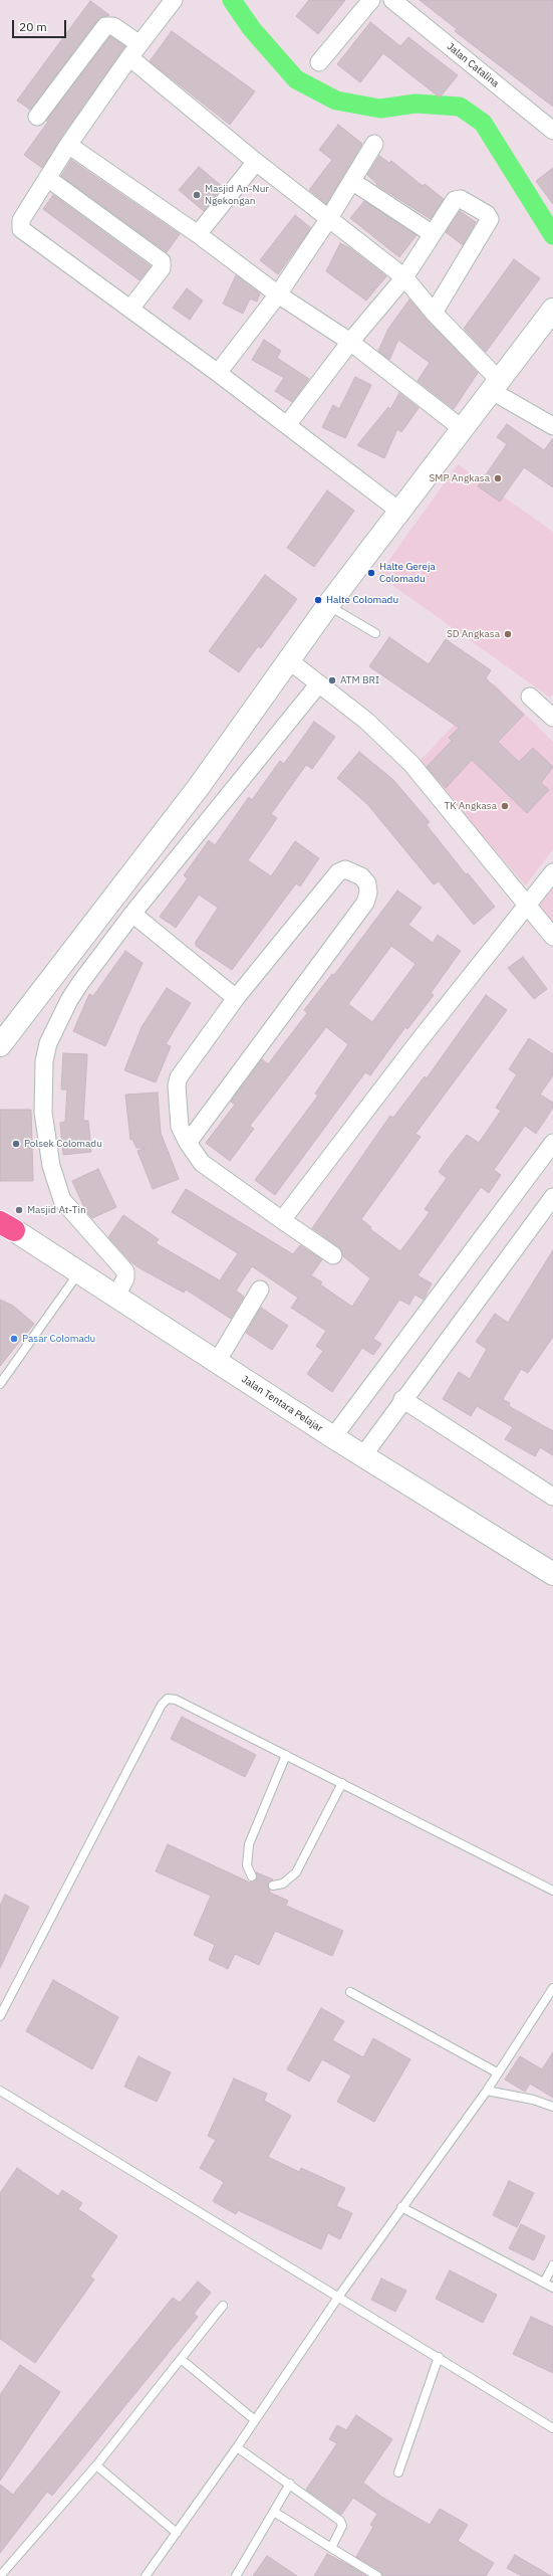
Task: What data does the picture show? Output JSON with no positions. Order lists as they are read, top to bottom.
{
  "streets": {
    "main road": ["Jalan Tentara Pelajar"],
    "street": ["Jalan Catalina"]
  },
  "places": [
    "Masjid An-Nur Ngekongan",
    "SMP Angkasa",
    "Halte Gereja Colomadu",
    "Halte Colomadu",
    "SD Angkasa",
    "ATM BRI",
    "TK Angkasa",
    "Polsek Colomadu",
    "Masjid At-Tin",
    "Pasar Colomadu"
  ],
  "scale_bar": "20 m"
}
